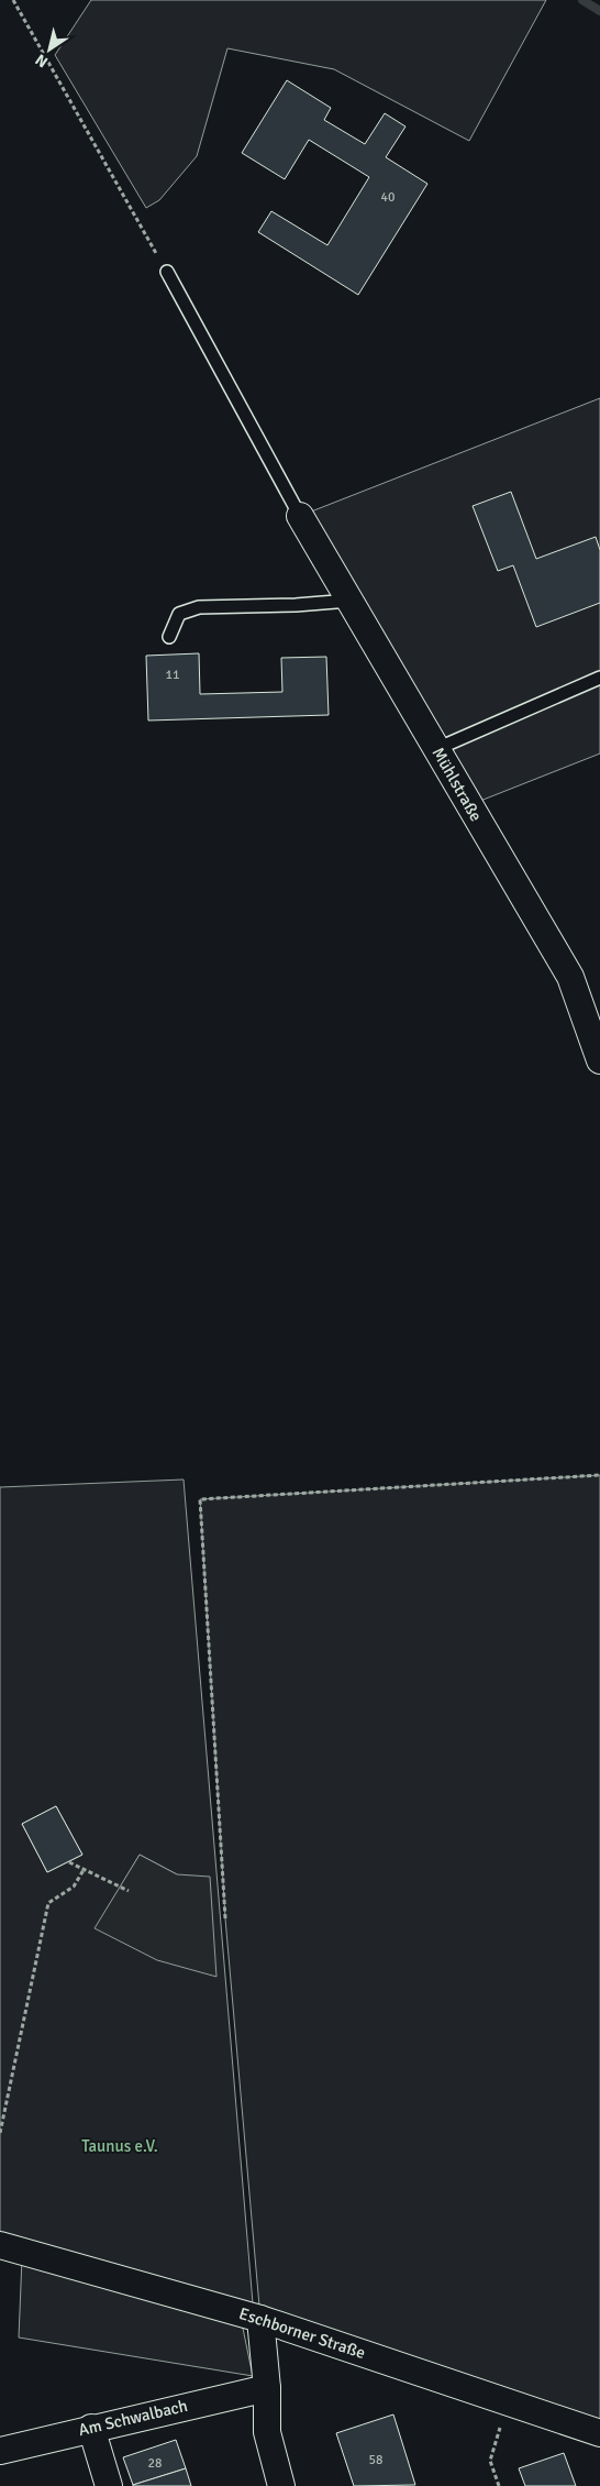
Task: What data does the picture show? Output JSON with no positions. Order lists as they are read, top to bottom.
{
  "streets": {
    "street": ["Mühlstraße", "Eschborner Straße", "Am Schwalbach"]
  },
  "parks": ["Taunus e.V."],
  "house_numbers": [
    "40",
    "11",
    "58",
    "28"
  ],
  "north": "bottom left"
}
